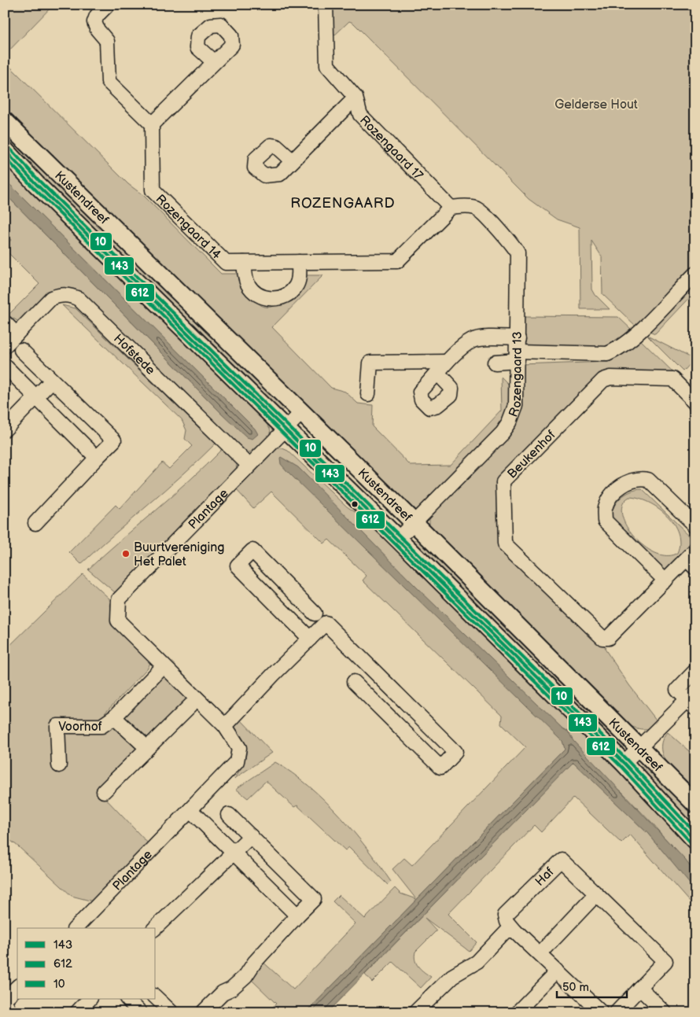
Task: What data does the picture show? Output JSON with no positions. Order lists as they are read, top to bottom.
{
  "streets": {
    "main road": ["Kustendreef"],
    "street": [
      "Rozengaard 17",
      "Rozengaard 14",
      "Hofstede",
      "Rozengaard 13",
      "Beukenhof",
      "Plantage",
      "Voorhof",
      "Haf"
    ]
  },
  "crossings": [
    ["Rozengaard 17", "Rozengaard 14"],
    ["Rozengaard 17", "Rozengaard 13"],
    ["Kustendreef", "Rozengaard 13"],
    ["Kustendreef", "Plantage"],
    ["Rozengaard 14", "Rozengaard 13"],
    ["Hofstede", "Plantage"],
    ["Plantage", "Voorhof"]
  ],
  "districts": ["ROZENGAARD"],
  "parks": ["Gelderse Hout"],
  "places": ["Buurtvereniging Het Palet"],
  "lines": ["transit line 10", "transit line 143", "transit line 612"],
  "legend": ["143", "612", "10"],
  "scale_bar": "50 m"
}
